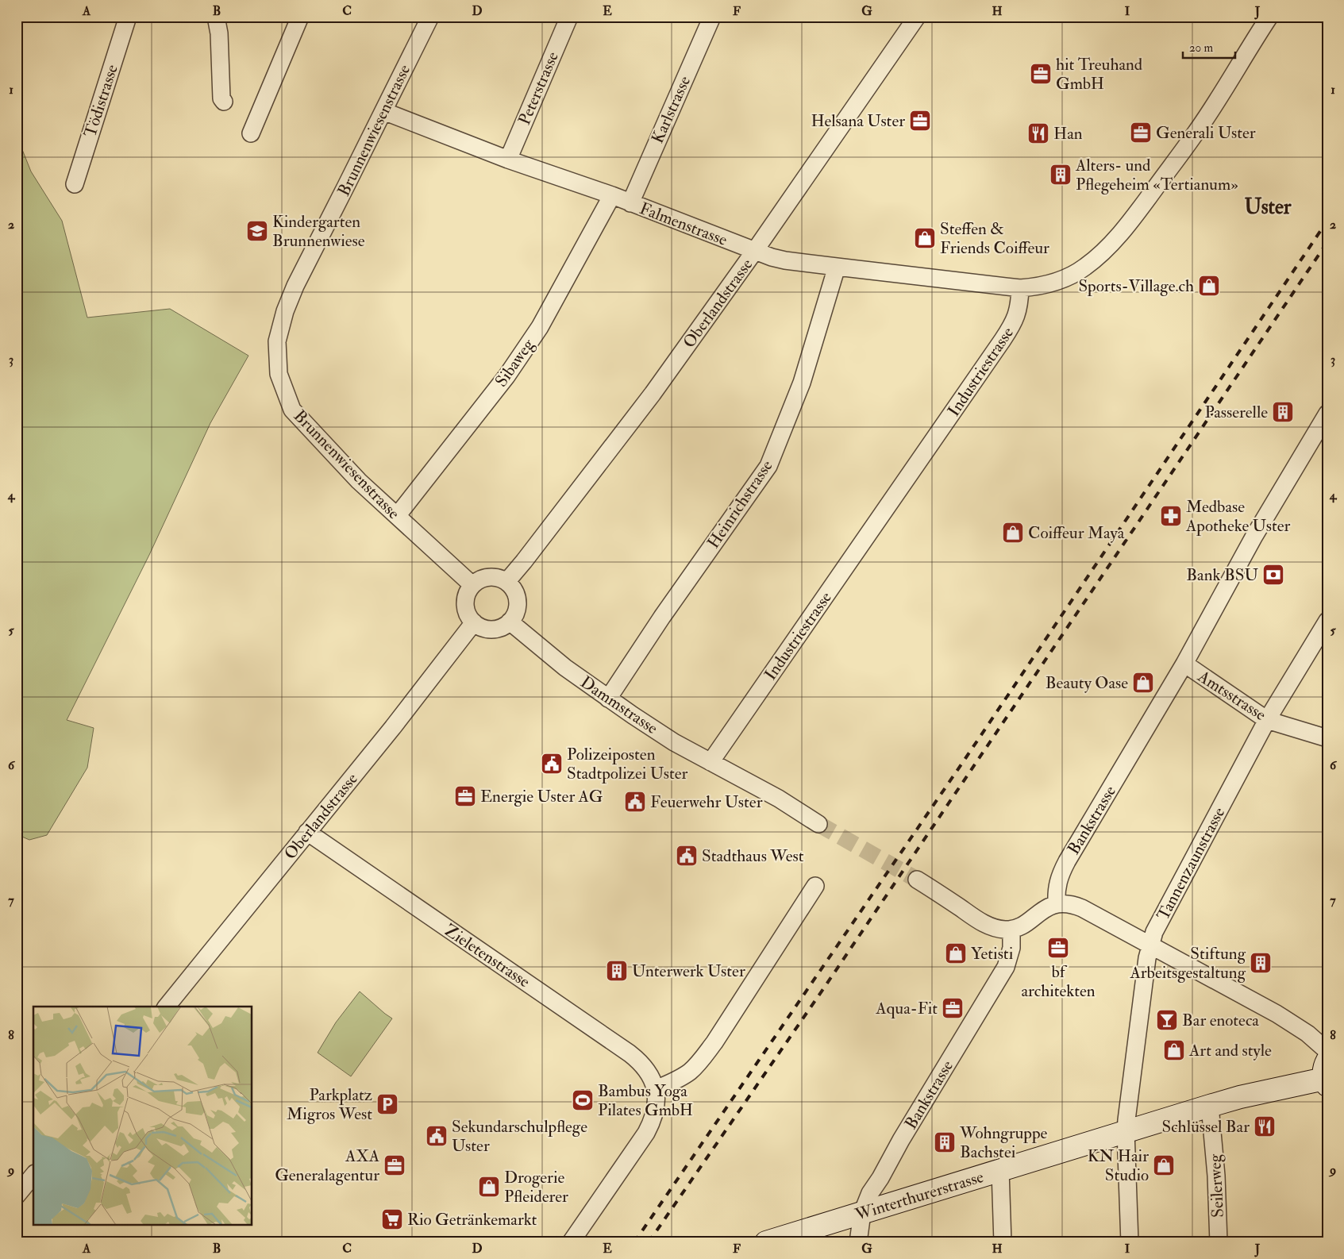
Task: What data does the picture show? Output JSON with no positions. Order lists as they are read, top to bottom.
{
  "streets": {
    "main road": ["Winterthurerstrasse"],
    "street": [
      "Peterstrasse",
      "Tödistrasse",
      "Karlstrasse",
      "Brunnenwiesenstrasse",
      "Falmenstrasse",
      "Oberlandstrasse",
      "Sibaweg",
      "Industriestrasse",
      "Heinrichstrasse",
      "Amtsstrasse",
      "Dammstrasse",
      "Bankstrasse",
      "Tannenzaunstrasse",
      "Zieletenstrasse",
      "Seilerweg"
    ]
  },
  "crossings": [
    ["Peterstrasse", "Falmenstrasse"],
    ["Karlstrasse", "Falmenstrasse"],
    ["Brunnenwiesenstrasse", "Falmenstrasse"],
    ["Brunnenwiesenstrasse", "Oberlandstrasse"],
    ["Brunnenwiesenstrasse", "Sibaweg"],
    ["Brunnenwiesenstrasse", "Dammstrasse"],
    ["Falmenstrasse", "Oberlandstrasse"],
    ["Falmenstrasse", "Sibaweg"],
    ["Falmenstrasse", "Industriestrasse"],
    ["Falmenstrasse", "Heinrichstrasse"],
    ["Oberlandstrasse", "Dammstrasse"],
    ["Oberlandstrasse", "Zieletenstrasse"],
    ["Industriestrasse", "Dammstrasse"],
    ["Heinrichstrasse", "Dammstrasse"],
    ["Amtsstrasse", "Bankstrasse"],
    ["Amtsstrasse", "Tannenzaunstrasse"],
    ["Bankstrasse", "Winterthurerstrasse"],
    ["Tannenzaunstrasse", "Winterthurerstrasse"],
    ["Seilerweg", "Winterthurerstrasse"]
  ],
  "districts": ["Uster"],
  "places": {
    "office": [
      "hit Treuhand GmbH",
      "Helsana Uster",
      "Generali Uster",
      "Energie Uster AG",
      "bf architekten",
      "Aqua-Fit",
      "AXA Generalagentur"
    ],
    "restaurant": ["Han", "Schlüssel Bar"],
    "building": [
      "Alters- und Pflegeheim «Tertianum»",
      "Passerelle",
      "Stiftung Arbeitsgestaltung",
      "Unterwerk Uster",
      "Wohngruppe Bachstei"
    ],
    "school or university": ["Kindergarten Brunnenwiese"],
    "shop": [
      "Steffen & Friends Coiffeur",
      "Sports-Village.ch",
      "Coiffeur Maya",
      "Beauty Oase",
      "Yetisti",
      "Art and style",
      "KN Hair Studio",
      "Drogerie Pfleiderer"
    ],
    "pharmacy": ["Medbase Apotheke Uster"],
    "bank": ["Bank BSU"],
    "public building": [
      "Polizeiposten Stadtpolizei Uster",
      "Feuerwehr Uster",
      "Stadthaus West",
      "Sekundarschulpflege Uster"
    ],
    "bar": ["Bar enoteca"],
    "sports": ["Bambus Yoga Pilates GmbH"],
    "parking": ["Parkplatz Migros West"],
    "supermarket": ["Rio Getränkemarkt"]
  },
  "scale_bar": "20 m",
  "grid": {
    "columns": [
      "A",
      "B",
      "C",
      "D",
      "E",
      "F",
      "G",
      "H",
      "I",
      "J"
    ],
    "rows": [
      "1",
      "2",
      "3",
      "4",
      "5",
      "6",
      "7",
      "8",
      "9"
    ]
  }
}
